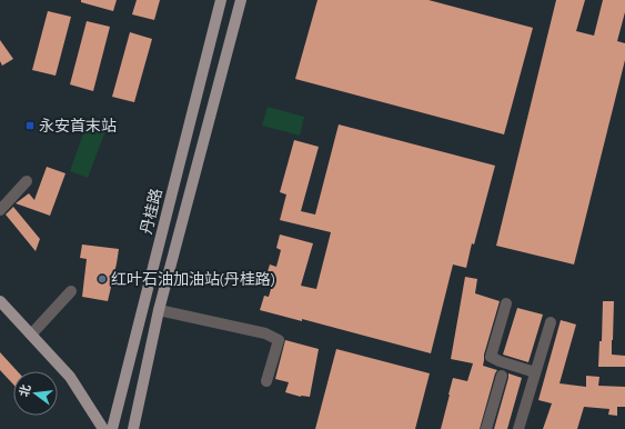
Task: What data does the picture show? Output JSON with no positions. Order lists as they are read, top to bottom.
{
  "streets": {
    "main road": ["丹桂路"]
  },
  "places": {
    "transit": ["永安首末站"],
    "other": ["红叶石油加油站(丹桂路)"]
  },
  "north": "left"
}
